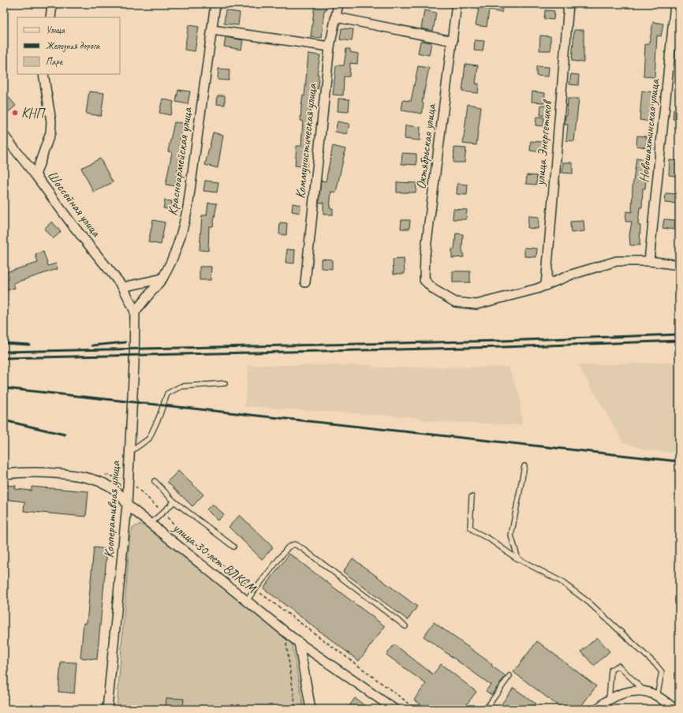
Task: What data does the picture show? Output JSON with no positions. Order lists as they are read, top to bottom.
{
  "streets": {
    "street": [
      "Новошахтинская улица",
      "Коммунистическая улица",
      "улица Энергетиков",
      "Октябрьская улица",
      "Красноармейская улица",
      "Шоссейная улица",
      "Кооперативная улица",
      "улица 30 лет ВЛКСМ"
    ]
  },
  "crossings": [
    ["улица Энергетиков", "Октябрьская улица"],
    ["Шоссейная улица", "Кооперативная улица"],
    ["Кооперативная улица", "улица 30 лет ВЛКСМ"]
  ],
  "places": ["КНП"],
  "legend": ["Улица", "Железная дорога", "Парк"]
}
